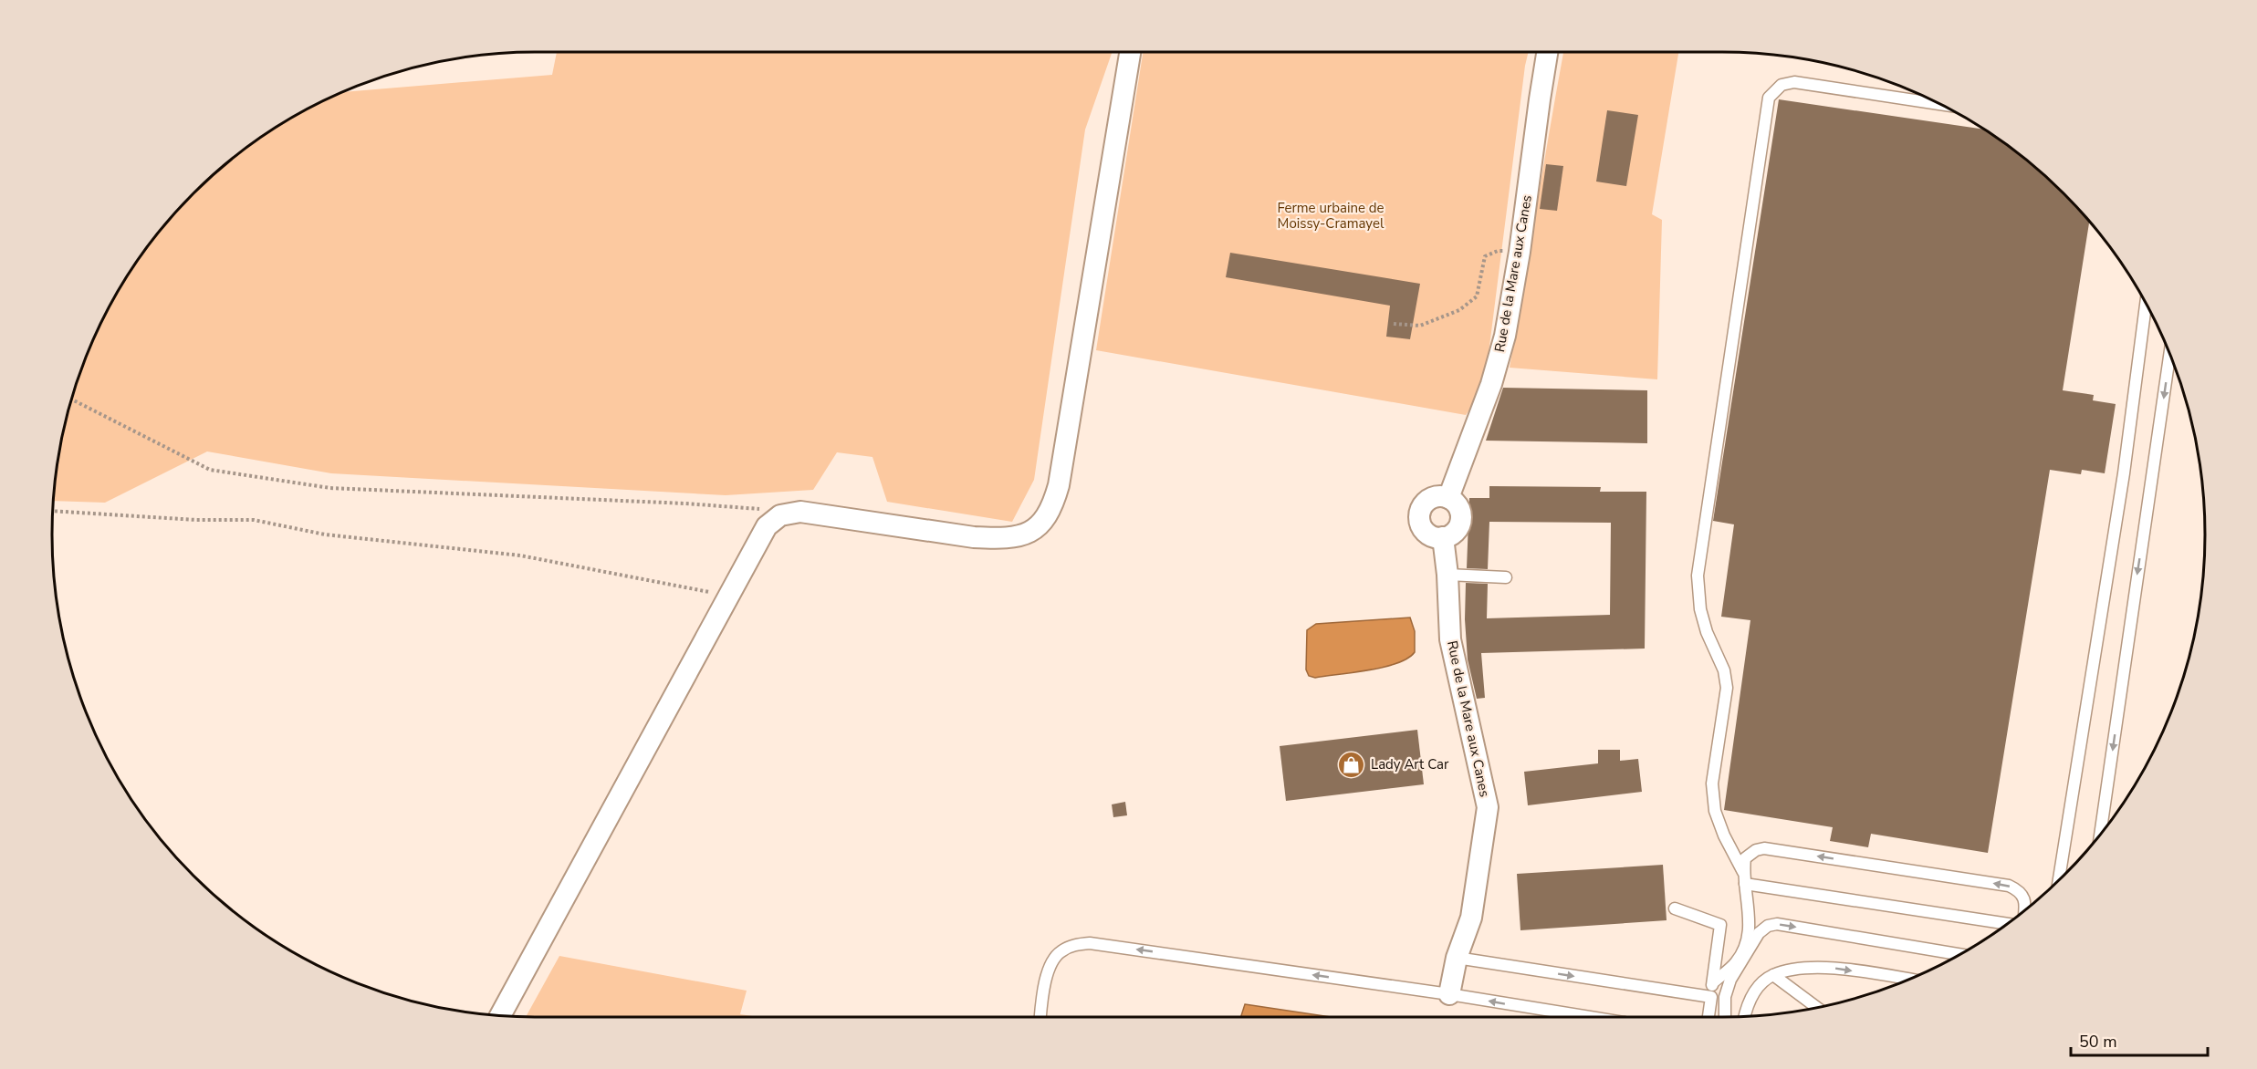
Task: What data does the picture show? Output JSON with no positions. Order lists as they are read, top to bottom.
{
  "streets": {
    "street": ["Rue de la Mare aux Canes"]
  },
  "parks": ["Ferme urbaine de Moissy-Cramayel"],
  "places": {
    "shop": ["Lady Art Car"]
  },
  "scale_bar": "50 m"
}
